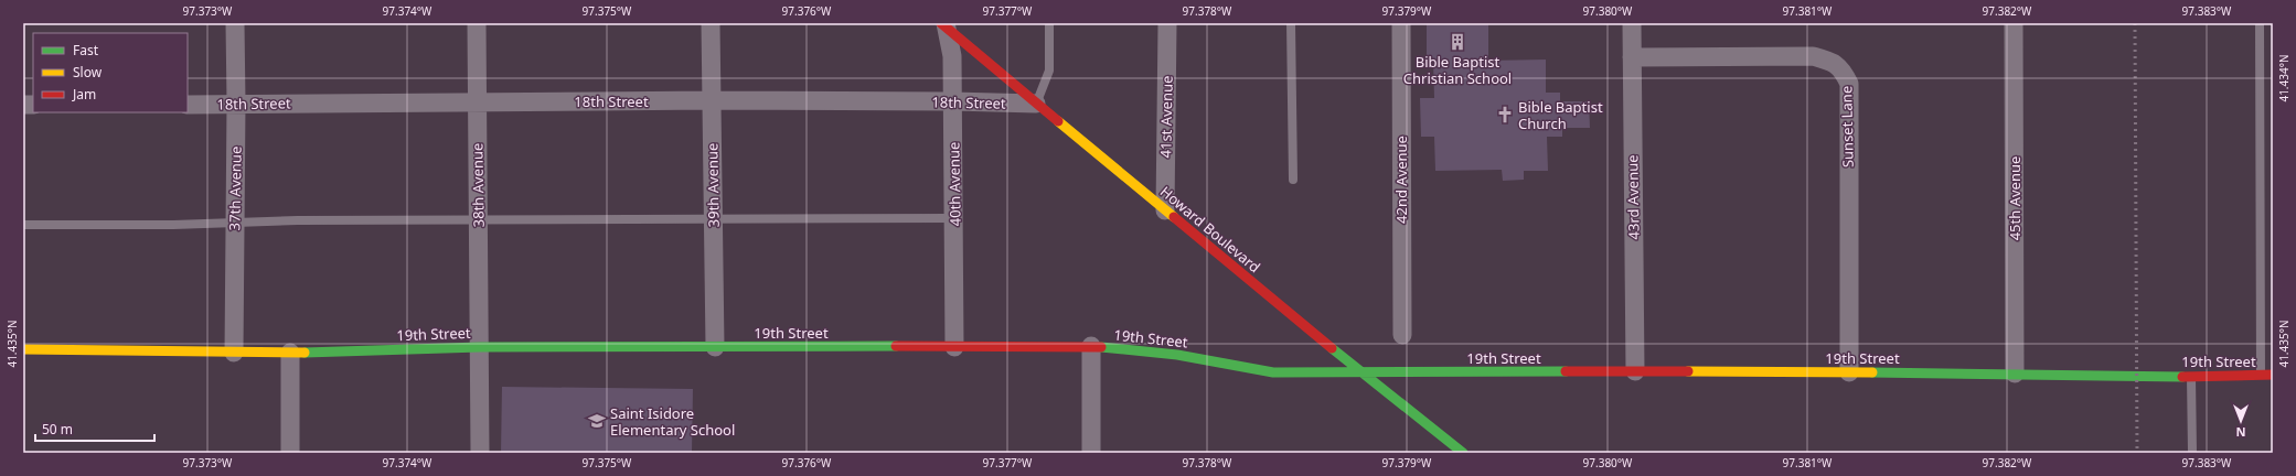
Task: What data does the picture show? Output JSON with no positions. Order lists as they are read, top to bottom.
{
  "streets": {
    "street": [
      "18th Street",
      "41st Avenue",
      "Sunset Lane",
      "42nd Avenue",
      "40th Avenue",
      "38th Avenue",
      "39th Avenue",
      "37th Avenue",
      "43rd Avenue",
      "45th Avenue",
      "Howard Boulevard",
      "19th Street"
    ]
  },
  "crossings": [
    ["18th Street", "40th Avenue"],
    ["18th Street", "38th Avenue"],
    ["18th Street", "39th Avenue"],
    ["18th Street", "37th Avenue"],
    ["18th Street", "Howard Boulevard"],
    ["41st Avenue", "Howard Boulevard"],
    ["Sunset Lane", "43rd Avenue"],
    ["Sunset Lane", "19th Street"],
    ["40th Avenue", "Howard Boulevard"],
    ["40th Avenue", "19th Street"],
    ["38th Avenue", "19th Street"],
    ["39th Avenue", "19th Street"],
    ["37th Avenue", "19th Street"],
    ["43rd Avenue", "19th Street"],
    ["45th Avenue", "19th Street"],
    ["Howard Boulevard", "19th Street"]
  ],
  "places": {
    "building": ["Bible Baptist Christian School"],
    "church": ["Bible Baptist Church"],
    "school or university": ["Saint Isidore Elementary School"]
  },
  "legend": ["Fast", "Slow", "Jam"],
  "scale_bar": "50 m",
  "north": "bottom",
  "coordinates": [
    "97.373°W",
    "97.374°W",
    "97.375°W",
    "97.376°W",
    "97.377°W",
    "97.378°W",
    "97.379°W",
    "97.380°W",
    "97.381°W",
    "97.382°W",
    "97.383°W",
    "41.434°N",
    "41.435°N"
  ]
}
